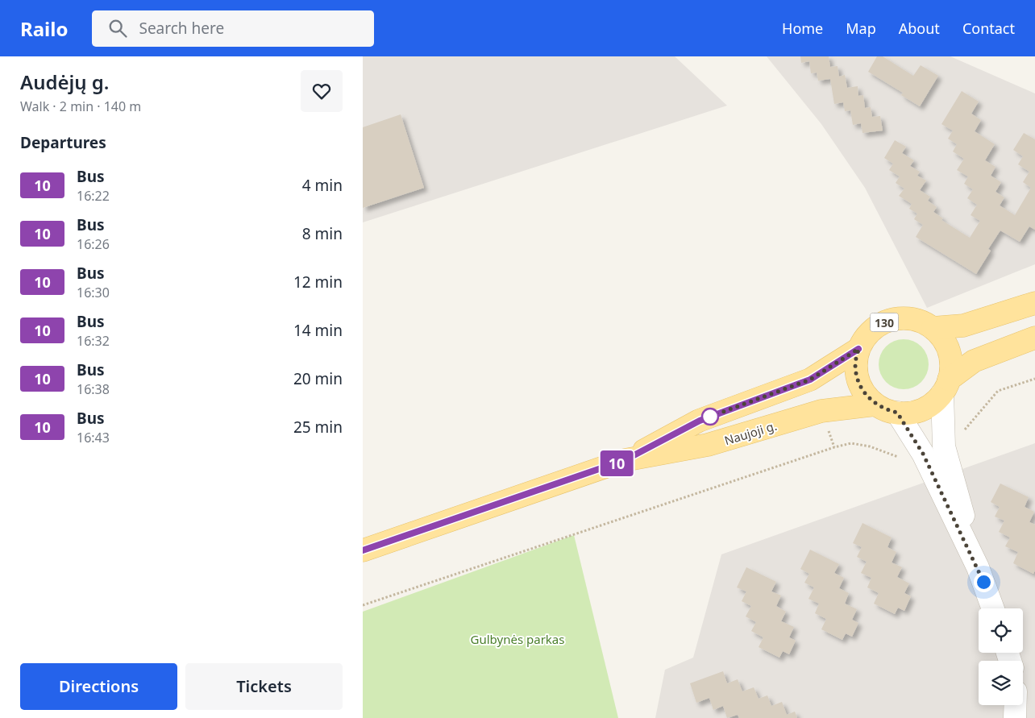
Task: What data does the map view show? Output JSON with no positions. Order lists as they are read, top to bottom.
{
  "streets": {
    "main road": ["130", "Naujoji g."]
  },
  "crossings": [
    ["130", "Naujoji g."]
  ],
  "parks": ["Gulbynės parkas"],
  "lines": ["bus line 10"],
  "page": {
    "header": "Railo",
    "search": "Search here",
    "nav": [
      "Home",
      "Map",
      "About",
      "Contact"
    ],
    "heading": [
      ["Audėjų g.", "Walk · 2 min · 140 m"],
      "Departures"
    ],
    "on_map": "10",
    "list": [
      {
        "mark": "10",
        "name": "Bus",
        "note": "16:22",
        "value": "4 min"
      },
      {
        "mark": "10",
        "name": "Bus",
        "note": "16:26",
        "value": "8 min"
      },
      {
        "mark": "10",
        "name": "Bus",
        "note": "16:30",
        "value": "12 min"
      },
      {
        "mark": "10",
        "name": "Bus",
        "note": "16:32",
        "value": "14 min"
      },
      {
        "mark": "10",
        "name": "Bus",
        "note": "16:38",
        "value": "20 min"
      },
      {
        "mark": "10",
        "name": "Bus",
        "note": "16:43",
        "value": "25 min"
      }
    ],
    "buttons": ["Directions", "Tickets"]
  }
}
